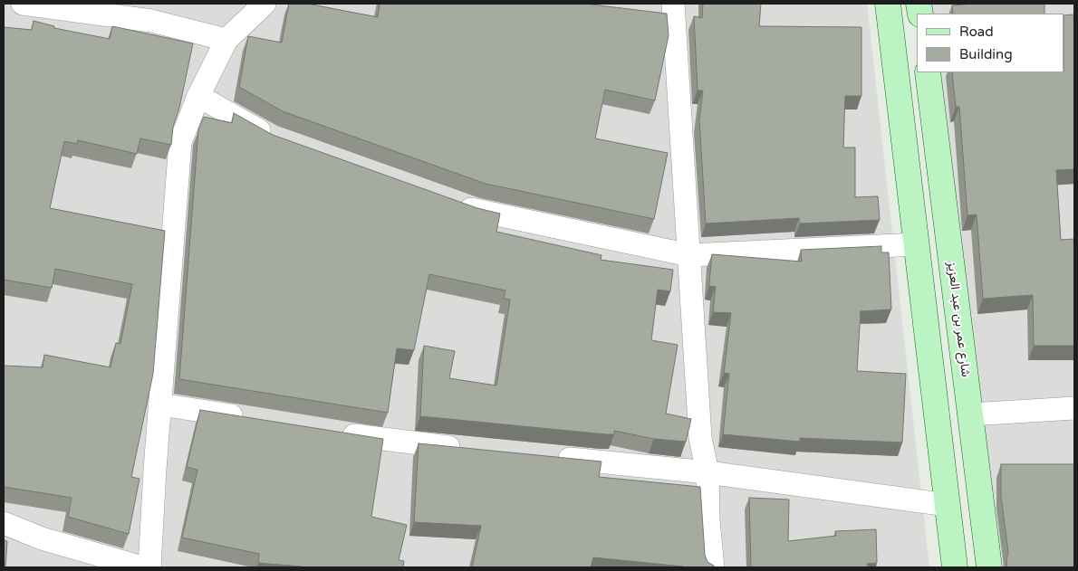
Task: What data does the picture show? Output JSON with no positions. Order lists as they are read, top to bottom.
{
  "streets": {
    "main road": ["شارع عمر بن عبد العزيز"]
  },
  "legend": ["Road", "Building"]
}
